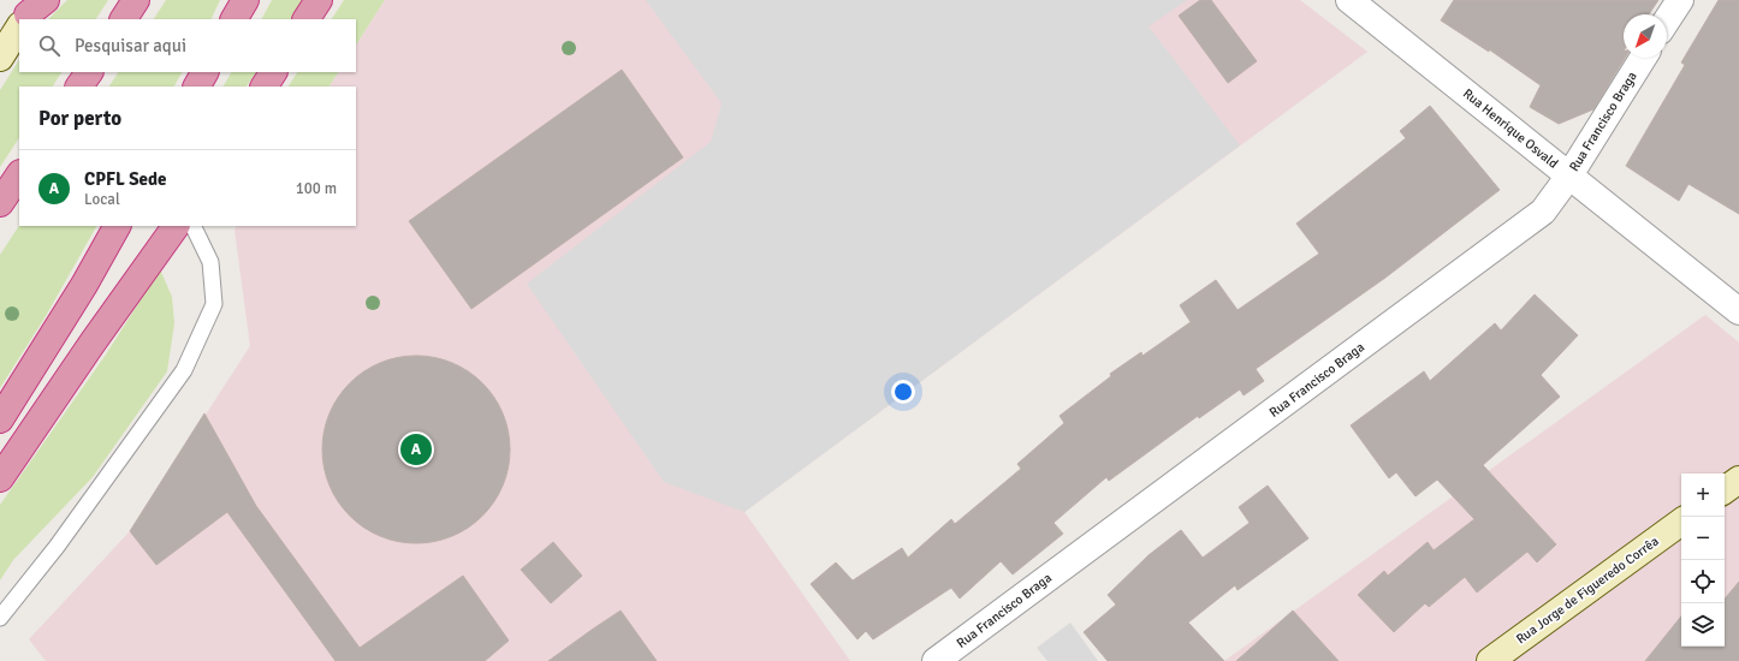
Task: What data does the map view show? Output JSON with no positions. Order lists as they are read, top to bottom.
{
  "streets": {
    "street": ["Rua Francisco Braga", "Rua Henrique Osvald", "Rua Jorge de Figueredo Corrêa"]
  },
  "crossings": [
    ["Rua Francisco Braga", "Rua Henrique Osvald"]
  ],
  "north": "bottom left",
  "page": {
    "search": "Pesquisar aqui",
    "heading": "Por perto",
    "list": [
      {
        "mark": "A",
        "name": "CPFL Sede",
        "note": "Local",
        "value": "100 m"
      }
    ],
    "pins": "A",
    "map_buttons": ["+", "−"]
  }
}
